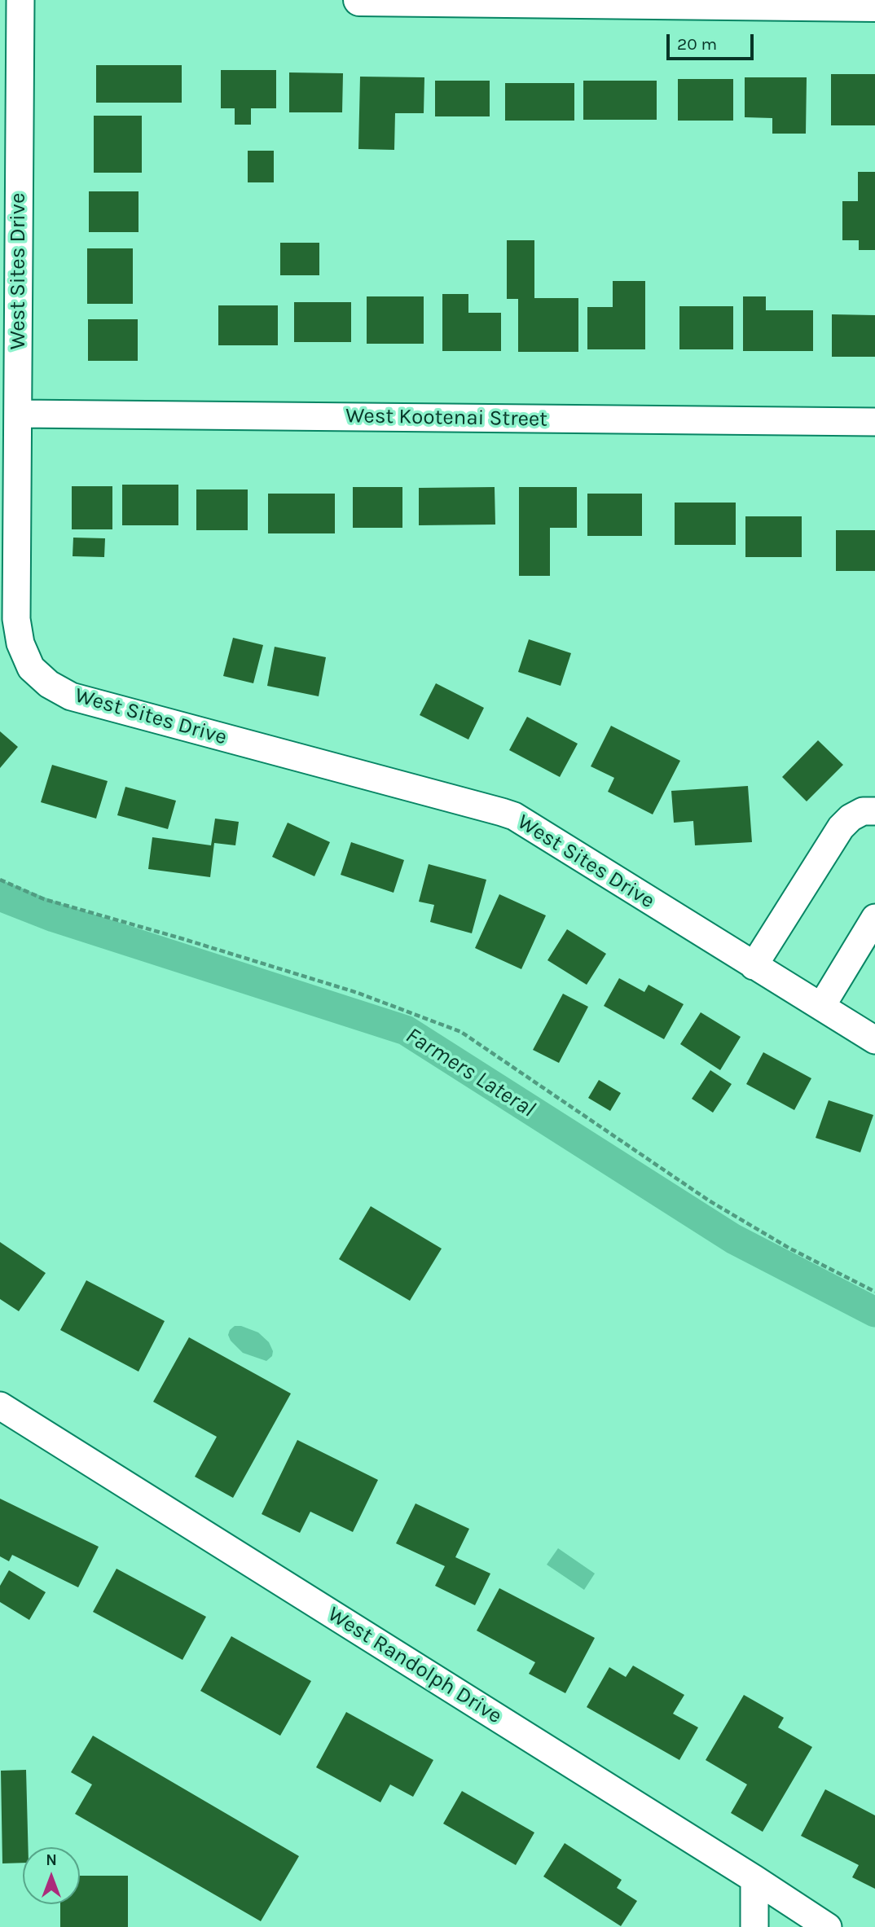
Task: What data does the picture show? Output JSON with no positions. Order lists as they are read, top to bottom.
{
  "streets": {
    "street": ["West Sites Drive", "West Kootenai Street", "West Randolph Drive"]
  },
  "crossings": [
    ["West Sites Drive", "West Kootenai Street"]
  ],
  "water": ["Farmers Lateral"],
  "scale_bar": "20 m",
  "north": "top"
}
